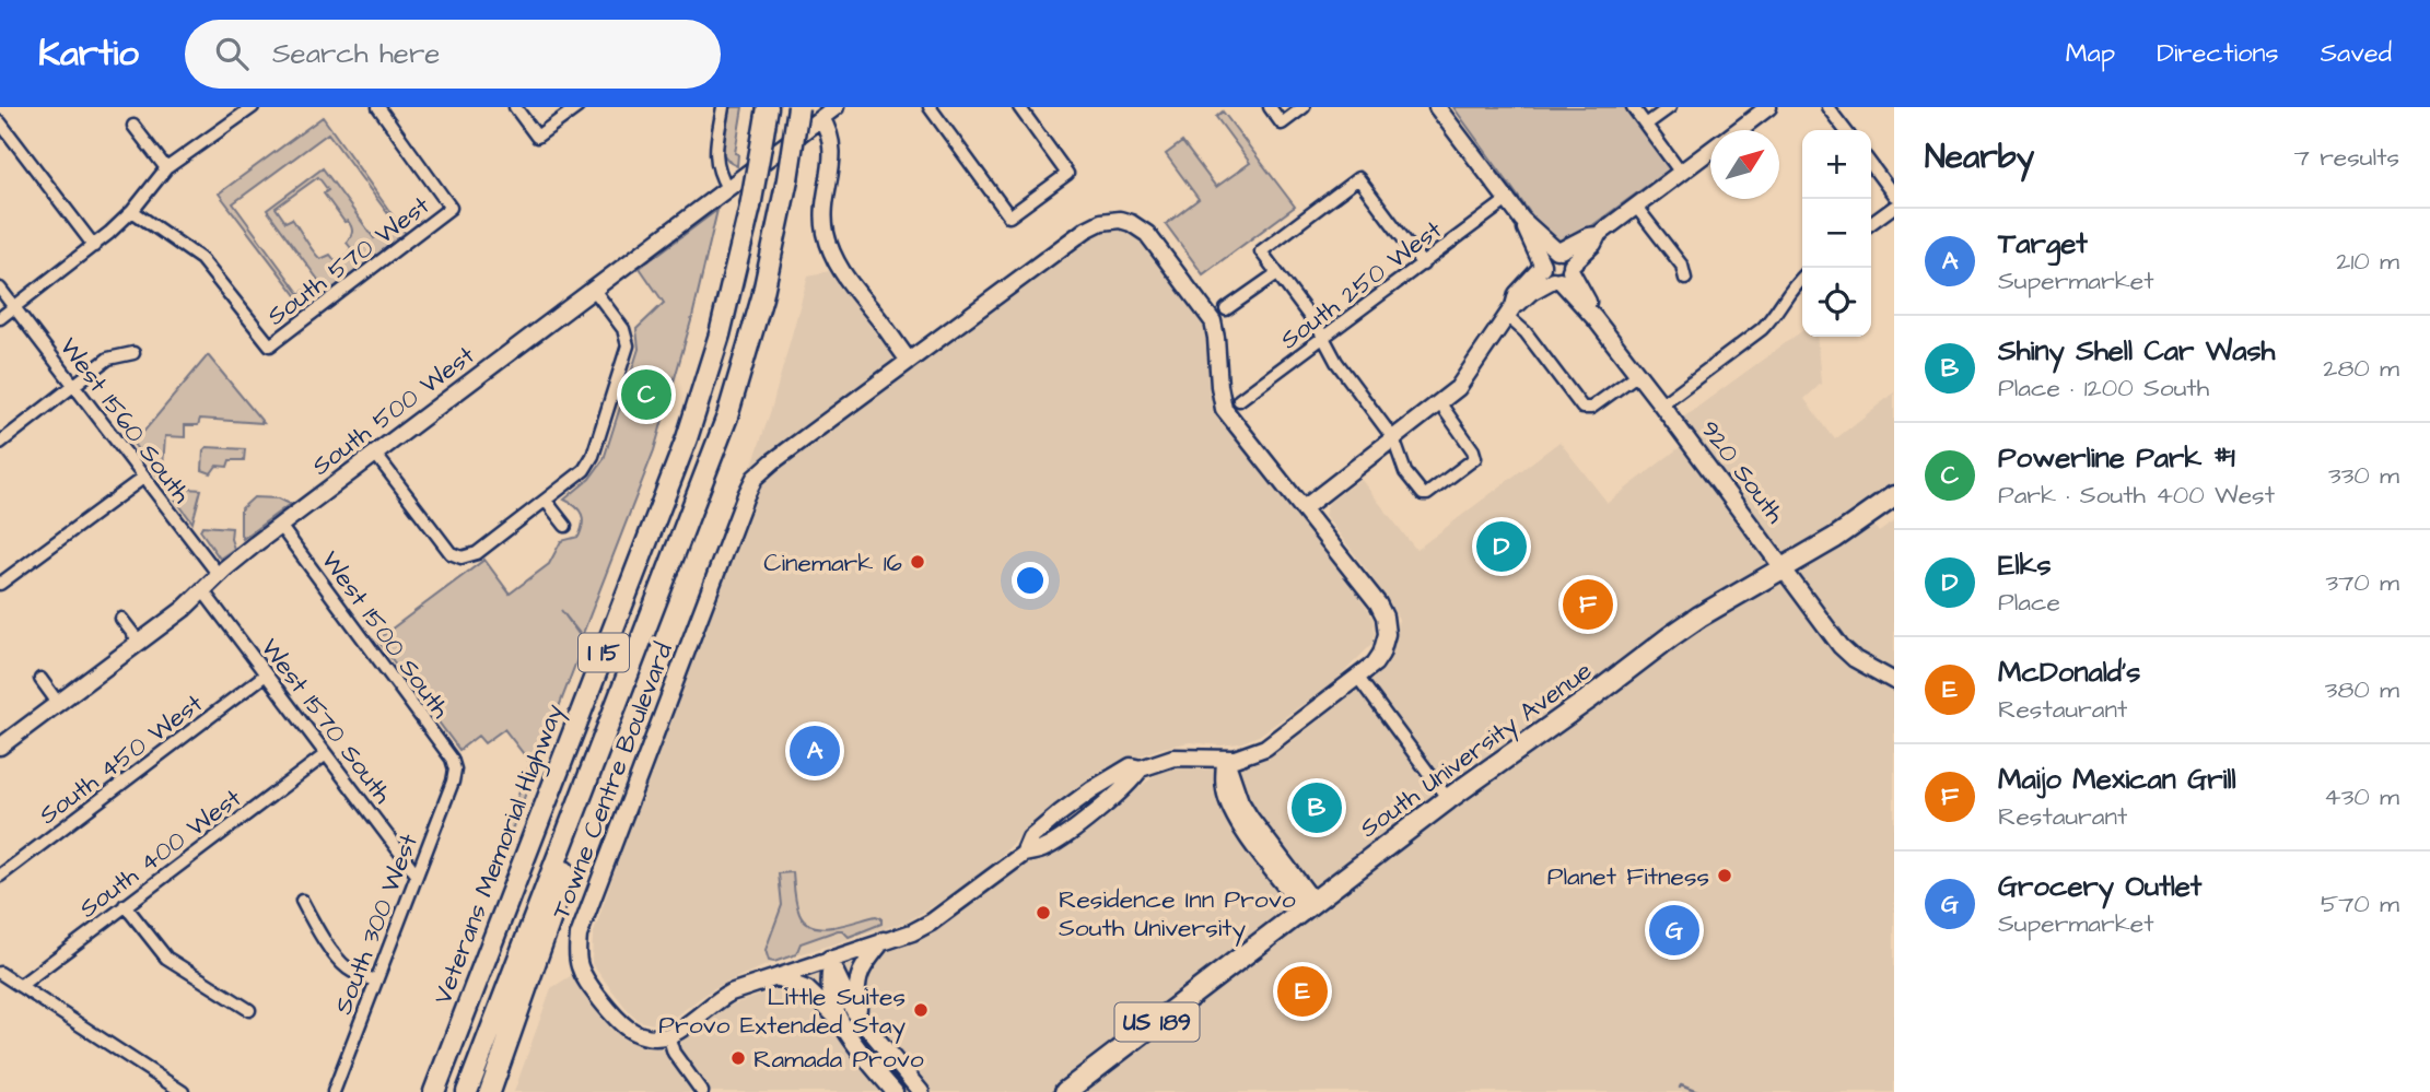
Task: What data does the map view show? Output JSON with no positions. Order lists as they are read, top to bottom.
{
  "streets": {
    "highway": [
      "I 15",
      "South University Avenue",
      "Veterans Memorial Highway",
      "US 189"
    ],
    "street": [
      "South 570 West",
      "South 250 West",
      "South 500 West",
      "West 1560 South",
      "920 South",
      "West 1500 South",
      "West 1570 South",
      "South 450 West",
      "Towne Centre Boulevard",
      "South 400 West",
      "South 300 West"
    ]
  },
  "crossings": [
    ["South 500 West", "West 1560 South"],
    ["South 500 West", "West 1500 South"],
    ["South 500 West", "West 1570 South"],
    ["920 South", "South University Avenue"],
    ["West 1500 South", "South 300 West"],
    ["West 1570 South", "South 450 West"],
    ["West 1570 South", "South 400 West"],
    ["West 1570 South", "South 300 West"]
  ],
  "places": [
    "Cinemark 16",
    "Planet Fitness",
    "Residence Inn Provo South University",
    "Little Suites Provo Extended Stay",
    "Ramada Provo"
  ],
  "north": "top right",
  "page": {
    "header": "Kartio",
    "search": "Search here",
    "nav": ["Map", "Directions", "Saved"],
    "heading": ["Nearby", "7 results"],
    "map_buttons": ["+", "−"],
    "list": [
      {
        "mark": "A",
        "name": "Target",
        "note": "Supermarket",
        "value": "210 m"
      },
      {
        "mark": "B",
        "name": "Shiny Shell Car Wash",
        "note": "Place · 1200 South",
        "value": "280 m"
      },
      {
        "mark": "C",
        "name": "Powerline Park #1",
        "note": "Park · South 400 West",
        "value": "330 m"
      },
      {
        "mark": "D",
        "name": "Elks",
        "note": "Place",
        "value": "370 m"
      },
      {
        "mark": "E",
        "name": "McDonald's",
        "note": "Restaurant",
        "value": "380 m"
      },
      {
        "mark": "F",
        "name": "Maijo Mexican Grill",
        "note": "Restaurant",
        "value": "430 m"
      },
      {
        "mark": "G",
        "name": "Grocery Outlet",
        "note": "Supermarket",
        "value": "570 m"
      }
    ],
    "pins": [
      "C",
      "D",
      "F",
      "A",
      "B",
      "G",
      "E"
    ]
  }
}
